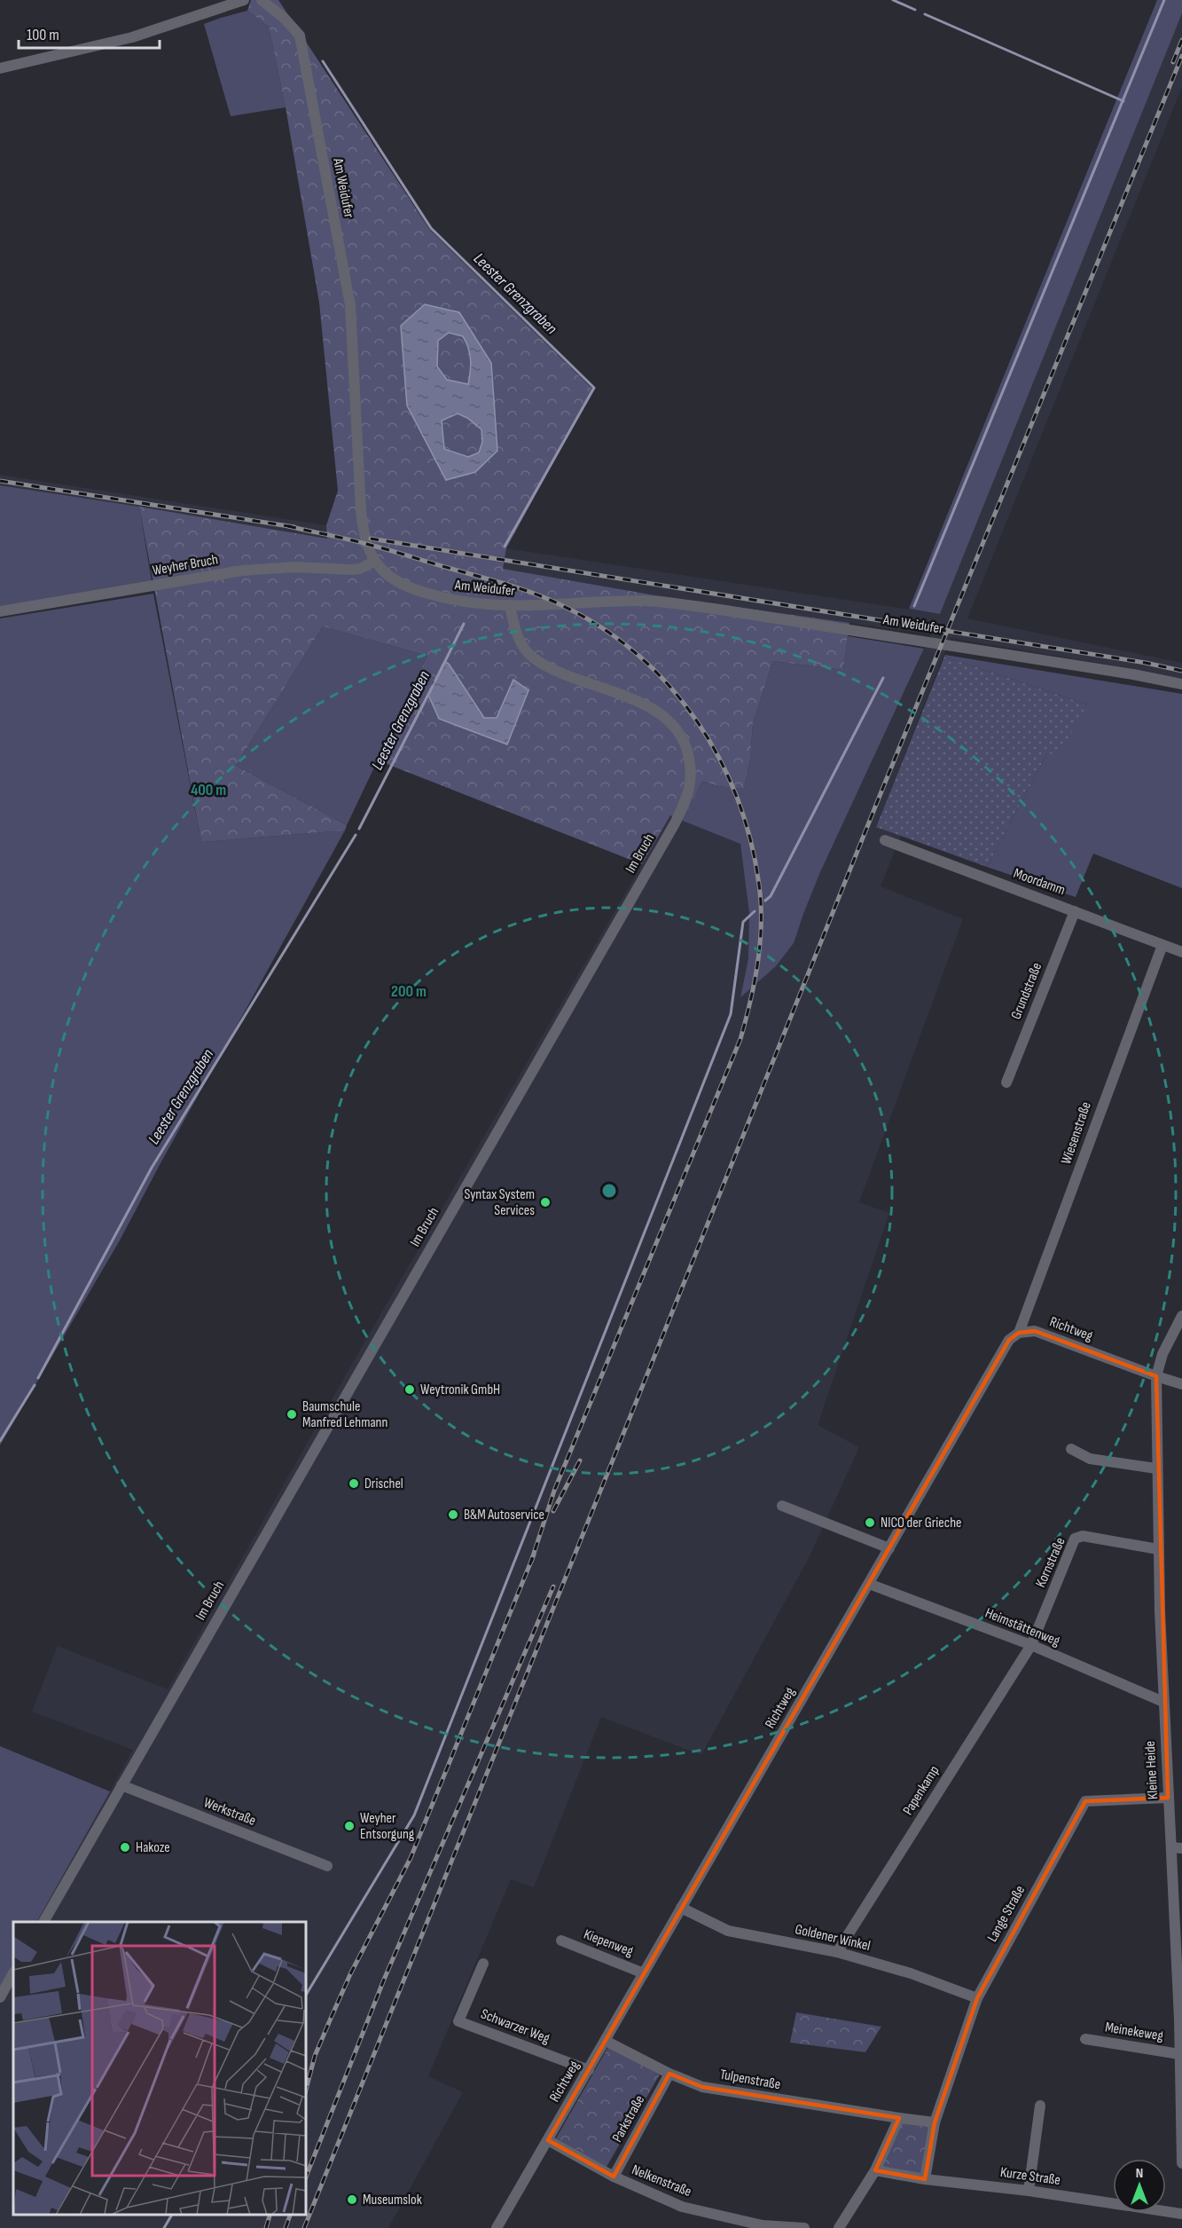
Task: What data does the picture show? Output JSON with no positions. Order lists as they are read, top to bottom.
{
  "streets": {
    "street": [
      "Am Weidufer",
      "Weyher Bruch",
      "Im Bruch",
      "Moordamm",
      "Grundstraße",
      "Wiesenstraße",
      "Richtweg",
      "Kornstraße",
      "Heimstättenweg",
      "Kleine Heide",
      "Papenkamp",
      "Werkstraße",
      "Lange Straße",
      "Goldener Winkel",
      "Kiepenweg",
      "Schwarzer Weg",
      "Meinekeweg",
      "Tulpenstraße",
      "Parkstraße",
      "Kurze Straße",
      "Nelkenstraße"
    ]
  },
  "crossings": [
    ["Am Weidufer", "Weyher Bruch"],
    ["Am Weidufer", "Im Bruch"],
    ["Im Bruch", "Werkstraße"],
    ["Moordamm", "Grundstraße"],
    ["Moordamm", "Wiesenstraße"],
    ["Wiesenstraße", "Richtweg"],
    ["Richtweg", "Heimstättenweg"],
    ["Richtweg", "Kleine Heide"],
    ["Richtweg", "Goldener Winkel"],
    ["Richtweg", "Kiepenweg"],
    ["Richtweg", "Schwarzer Weg"],
    ["Richtweg", "Tulpenstraße"],
    ["Richtweg", "Nelkenstraße"],
    ["Kornstraße", "Heimstättenweg"],
    ["Kornstraße", "Kleine Heide"],
    ["Kornstraße", "Papenkamp"],
    ["Heimstättenweg", "Kleine Heide"],
    ["Heimstättenweg", "Papenkamp"],
    ["Kleine Heide", "Lange Straße"],
    ["Kleine Heide", "Meinekeweg"],
    ["Papenkamp", "Goldener Winkel"],
    ["Lange Straße", "Goldener Winkel"],
    ["Lange Straße", "Kurze Straße"],
    ["Tulpenstraße", "Parkstraße"],
    ["Parkstraße", "Nelkenstraße"]
  ],
  "water": ["Leester Grenzgraben"],
  "places": [
    "Syntax System Services",
    "Weytronik GmbH",
    "Baumschule Manfred Lehmann",
    "Drischel",
    "B&M Autoservice",
    "NICO der Grieche",
    "Weyher Entsorgung",
    "Hakoze",
    "Museumslok"
  ],
  "scale_bar": "100 m",
  "north": "top",
  "rings": ["400 m", "200 m"]
}
